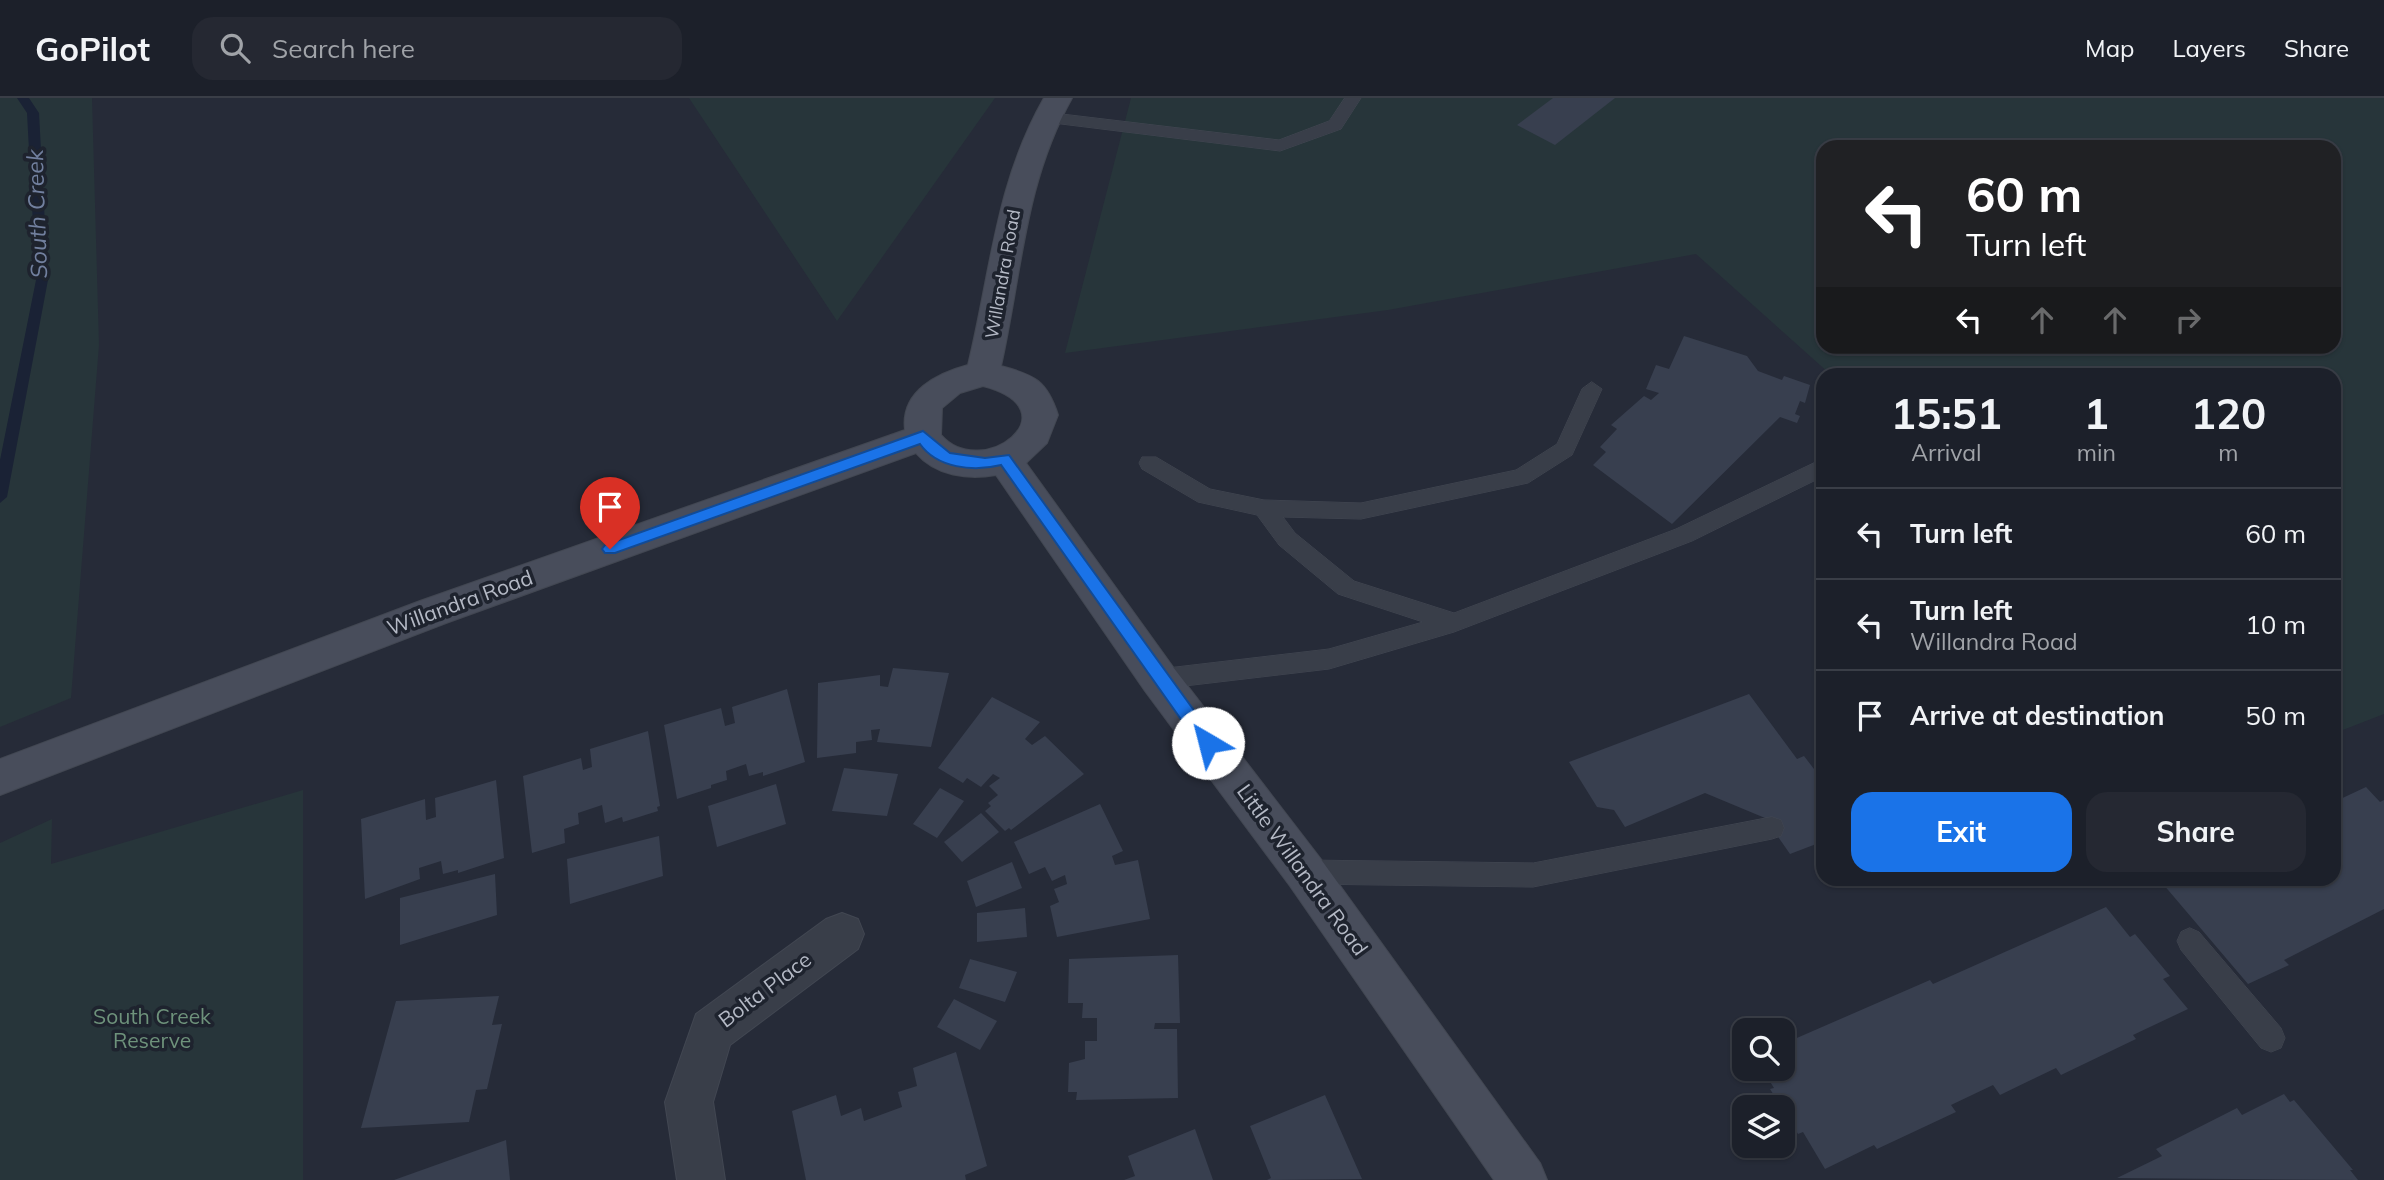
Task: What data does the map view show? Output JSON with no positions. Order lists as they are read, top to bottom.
{
  "streets": {
    "main road": ["Willandra Road", "Little Willandra Road"],
    "street": ["Bolta Place"]
  },
  "crossings": [
    ["Willandra Road", "Little Willandra Road"]
  ],
  "water": ["South Creek"],
  "parks": ["South Creek Reserve"],
  "page": {
    "header": "GoPilot",
    "search": "Search here",
    "nav": ["Map", "Layers", "Share"],
    "turn": ["60 m", "Turn left"],
    "eta": [
      "15:51",
      "Arrival",
      "1",
      "min",
      "120",
      "m"
    ],
    "list": [
      {
        "name": "Turn left",
        "value": "60 m"
      },
      {
        "name": "Turn left",
        "note": "Willandra Road",
        "value": "10 m"
      },
      {
        "name": "Arrive at destination",
        "value": "50 m"
      }
    ],
    "buttons": ["Exit", "Share"]
  }
}
